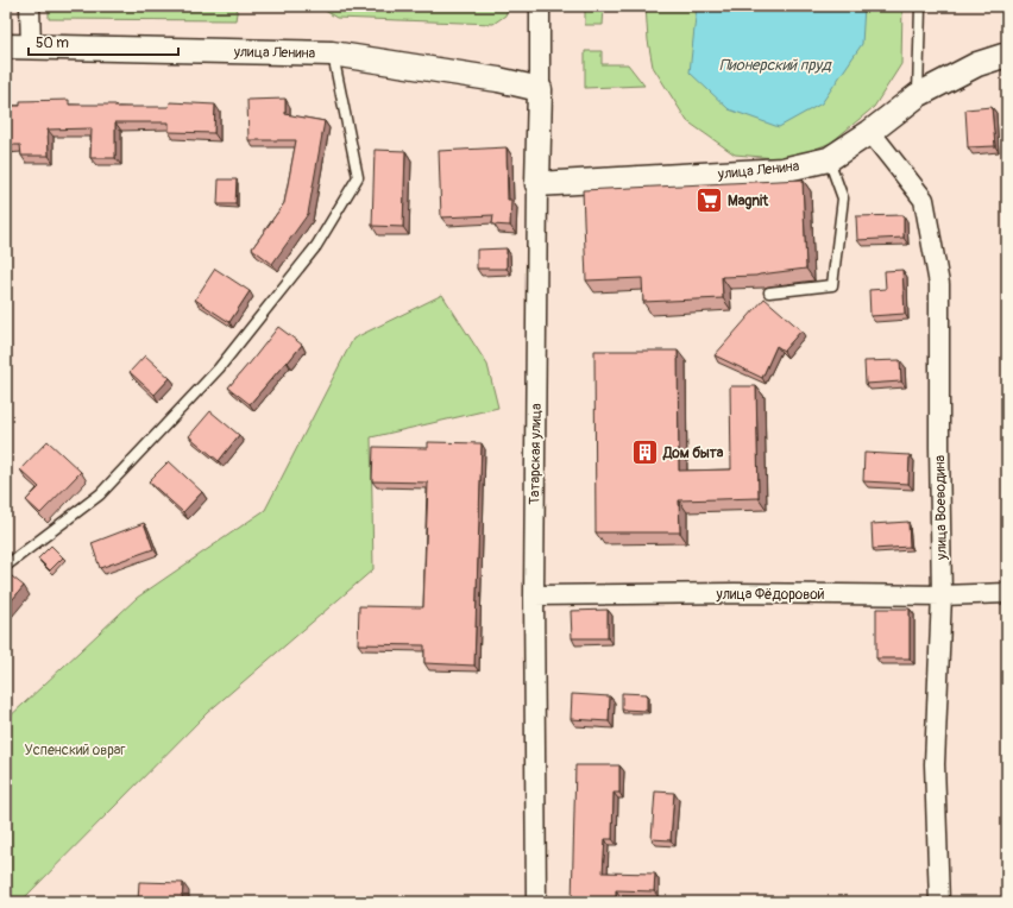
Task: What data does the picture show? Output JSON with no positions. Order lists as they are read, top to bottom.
{
  "streets": {
    "street": [
      "улица Ленина",
      "Татарская улица",
      "улица Воеводина",
      "улица Фёдоровой"
    ]
  },
  "crossings": [
    ["улица Ленина", "Татарская улица"],
    ["улица Ленина", "улица Воеводина"],
    ["Татарская улица", "улица Фёдоровой"],
    ["улица Воеводина", "улица Фёдоровой"]
  ],
  "water": ["Пионерский пруд"],
  "parks": ["Успенский овраг"],
  "places": {
    "supermarket": ["Magnit"],
    "building": ["Дом быта"]
  },
  "scale_bar": "50 m"
}
